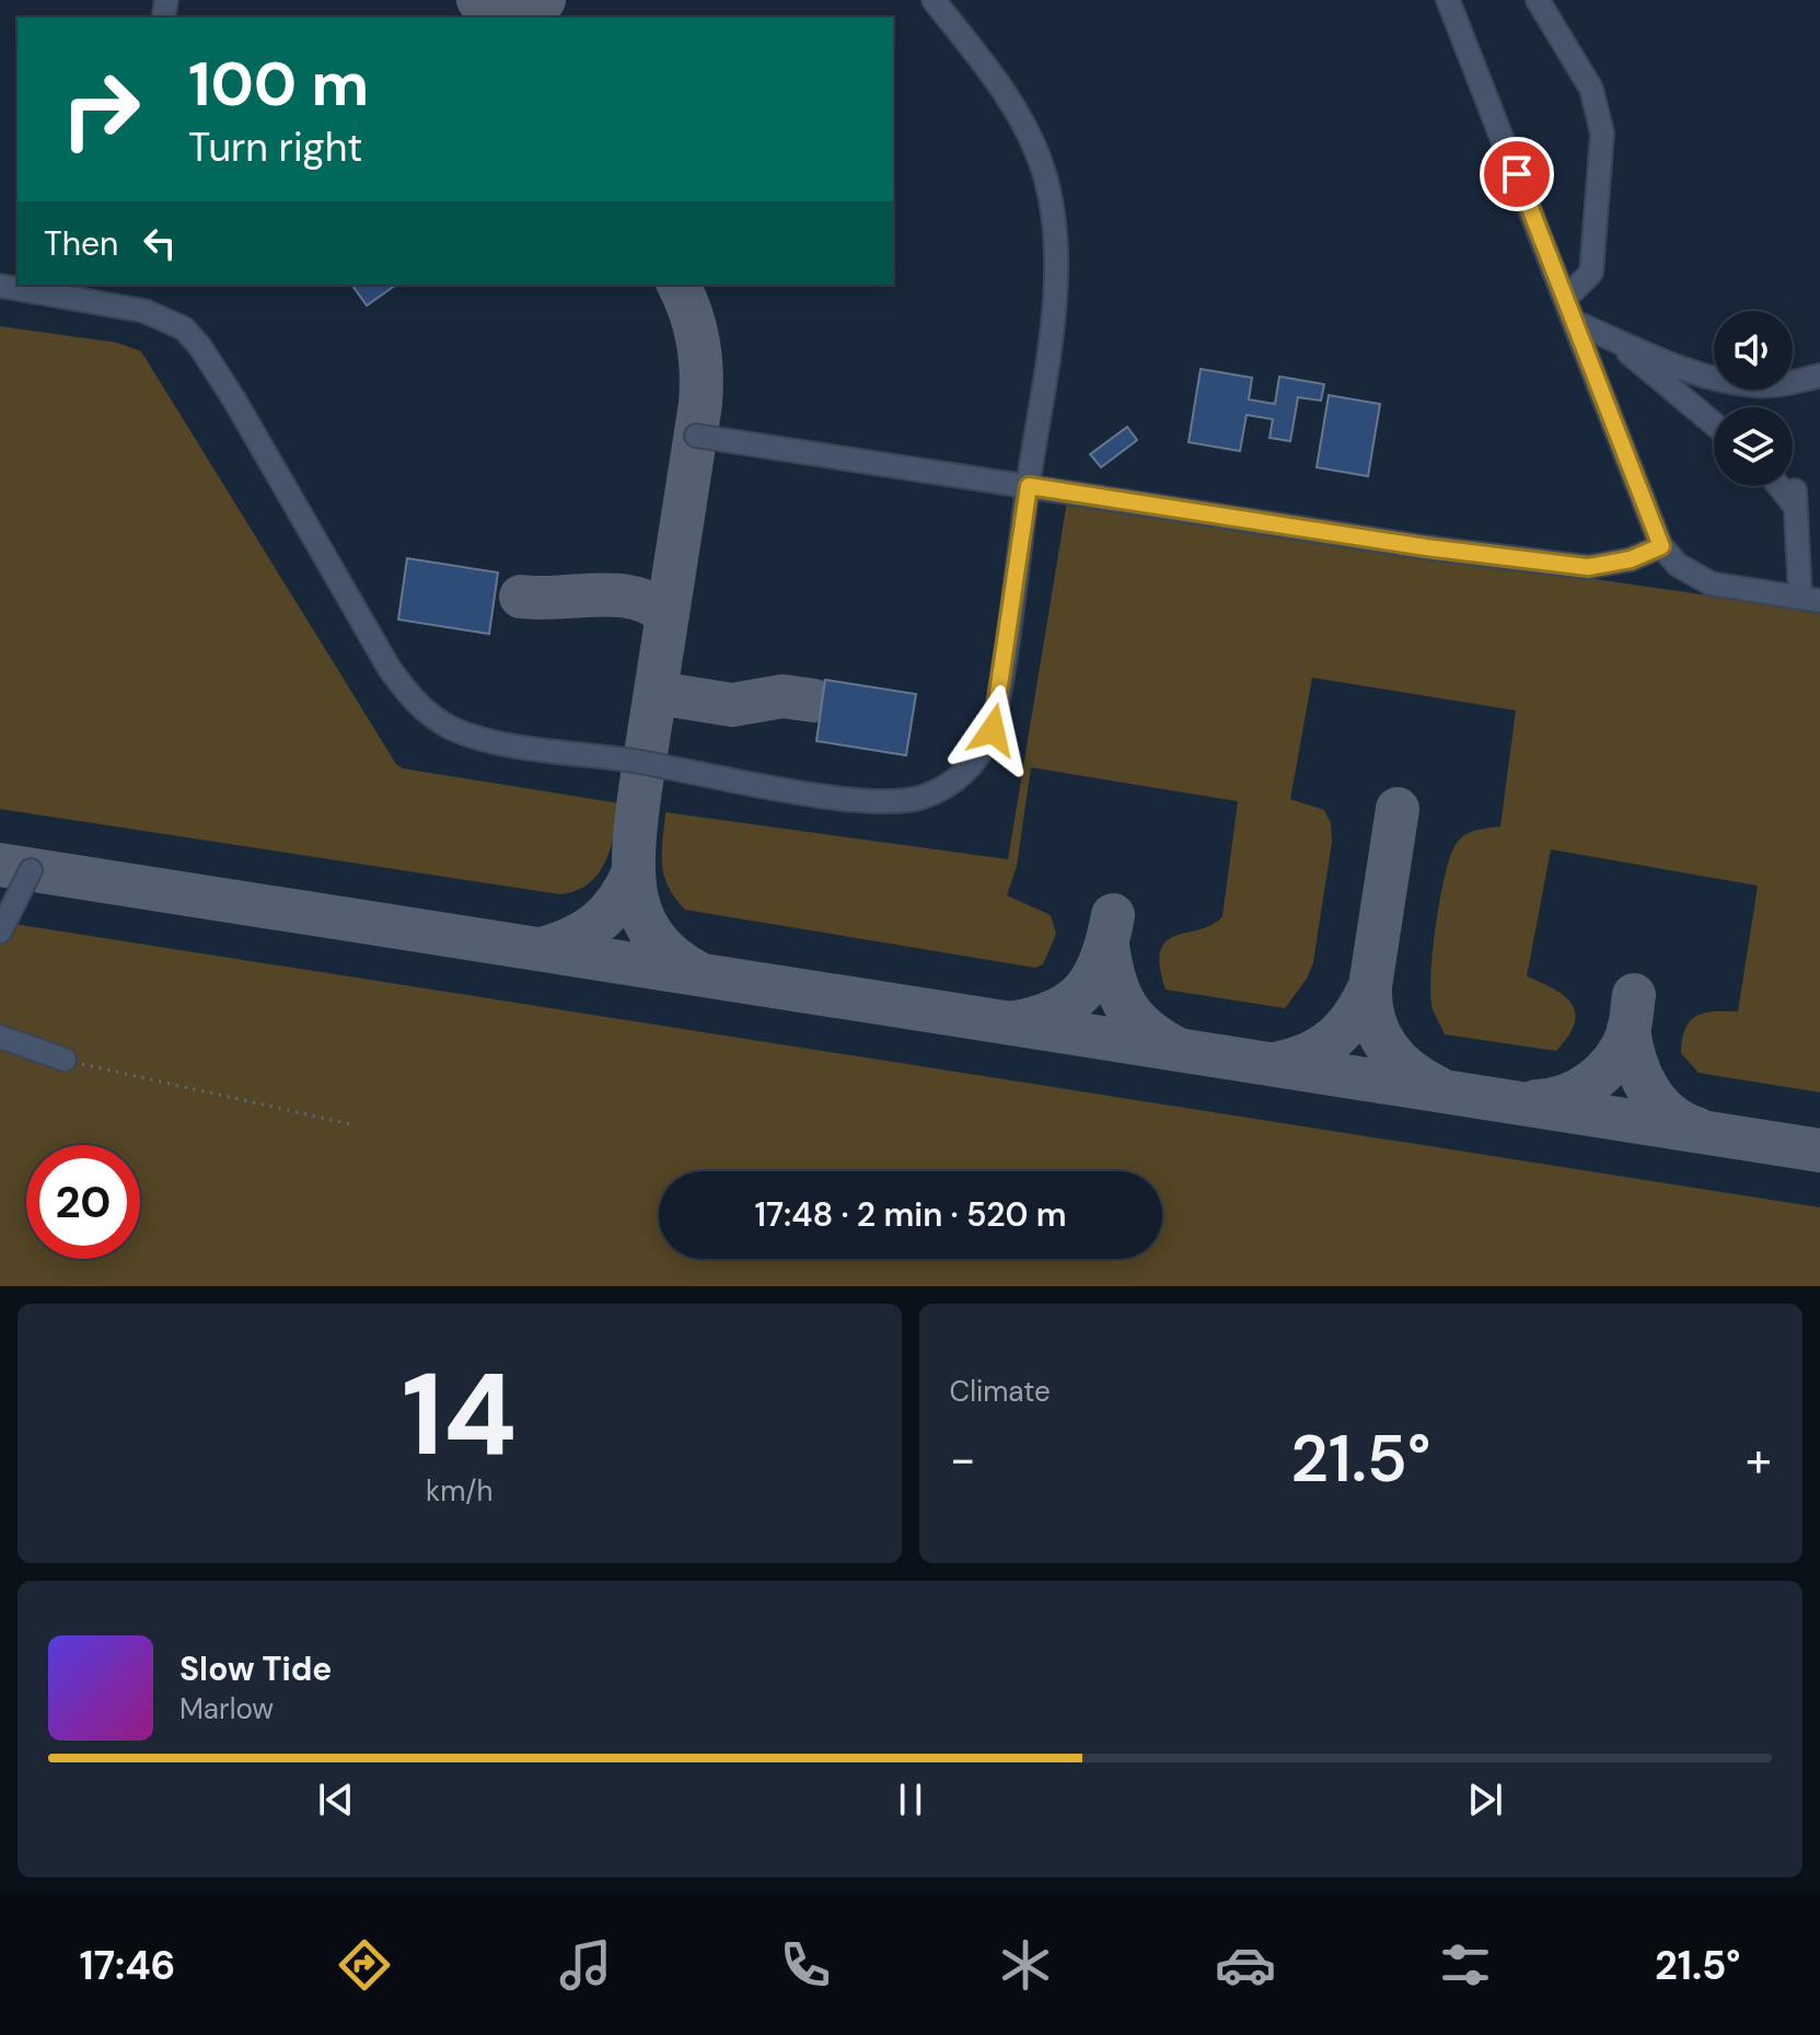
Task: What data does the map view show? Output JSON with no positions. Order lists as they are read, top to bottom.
{
  "page": {
    "turn": ["100 m", "Turn right"],
    "then": "Then",
    "limit": "20",
    "trip": "17:48 · 2 min · 520 m",
    "tile": [
      ["14", "km/h"],
      "Climate"
    ],
    "heat": ["−", "21.5°", "+"],
    "song": ["Slow Tide", "Marlow"],
    "tabs": ["17:46", "21.5°"]
  }
}
